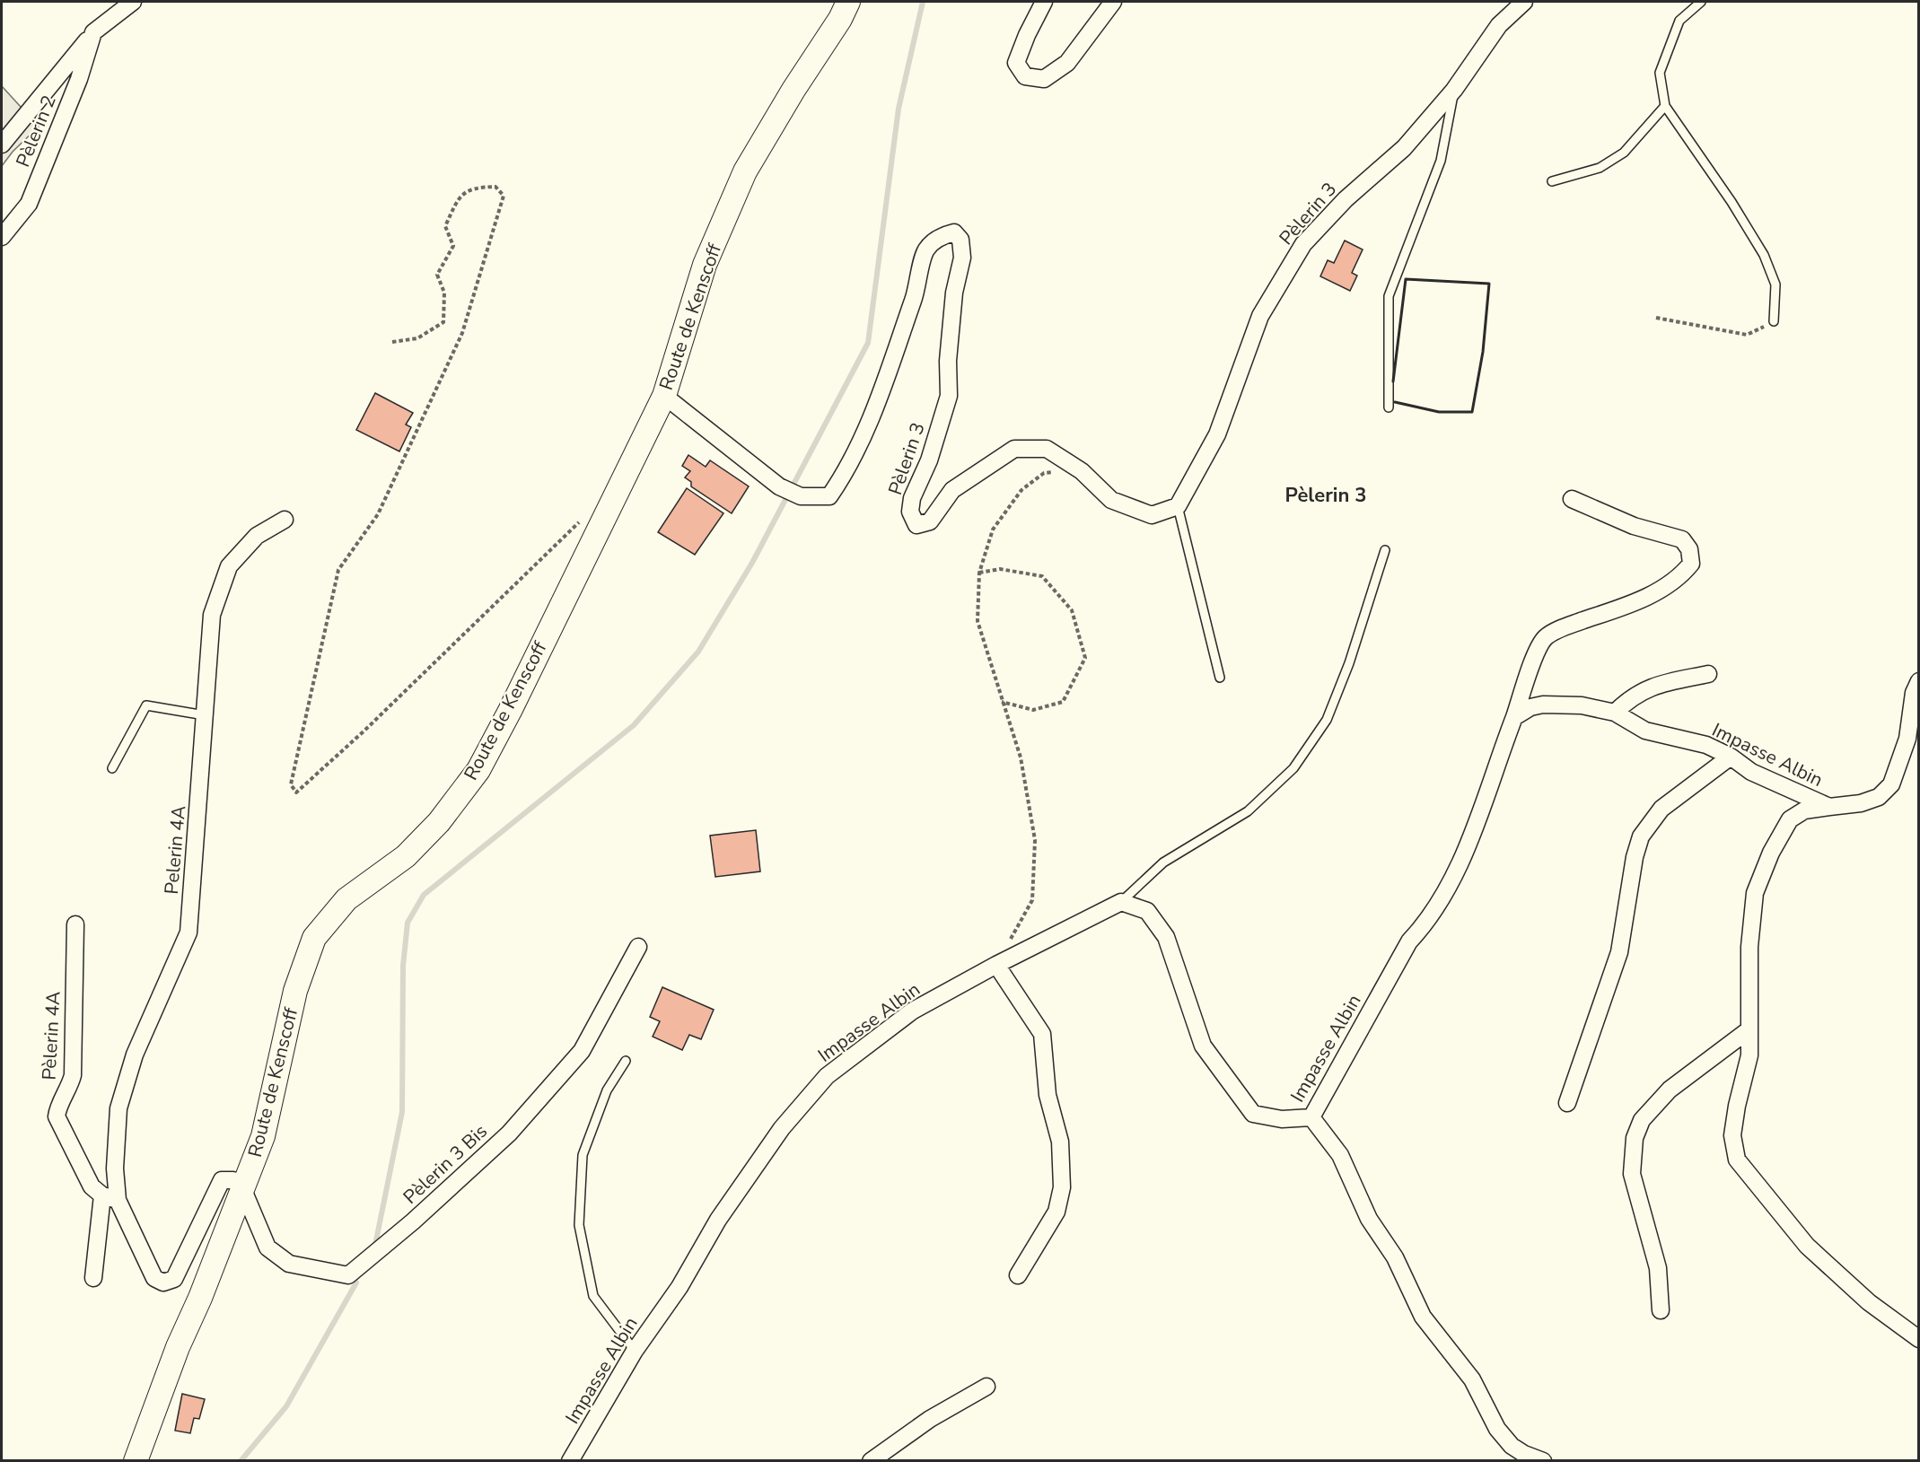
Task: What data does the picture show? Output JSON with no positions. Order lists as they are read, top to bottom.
{
  "streets": {
    "main road": ["Route de Kenscoff"],
    "street": [
      "Pèlerin 2",
      "Pèlerin 3",
      "Impasse Albin",
      "Pelerin 4A",
      "Pèlerin 4A",
      "Pèlerin 3 Bis"
    ]
  },
  "crossings": [
    ["Pèlerin 3", "Route de Kenscoff"],
    ["Route de Kenscoff", "Pèlerin 4A"],
    ["Route de Kenscoff", "Pèlerin 3 Bis"],
    ["Pelerin 4A", "Pèlerin 4A"],
    ["Pèlerin 4A", "Pèlerin 3 Bis"]
  ],
  "districts": ["Pèlerin 3"]
}
